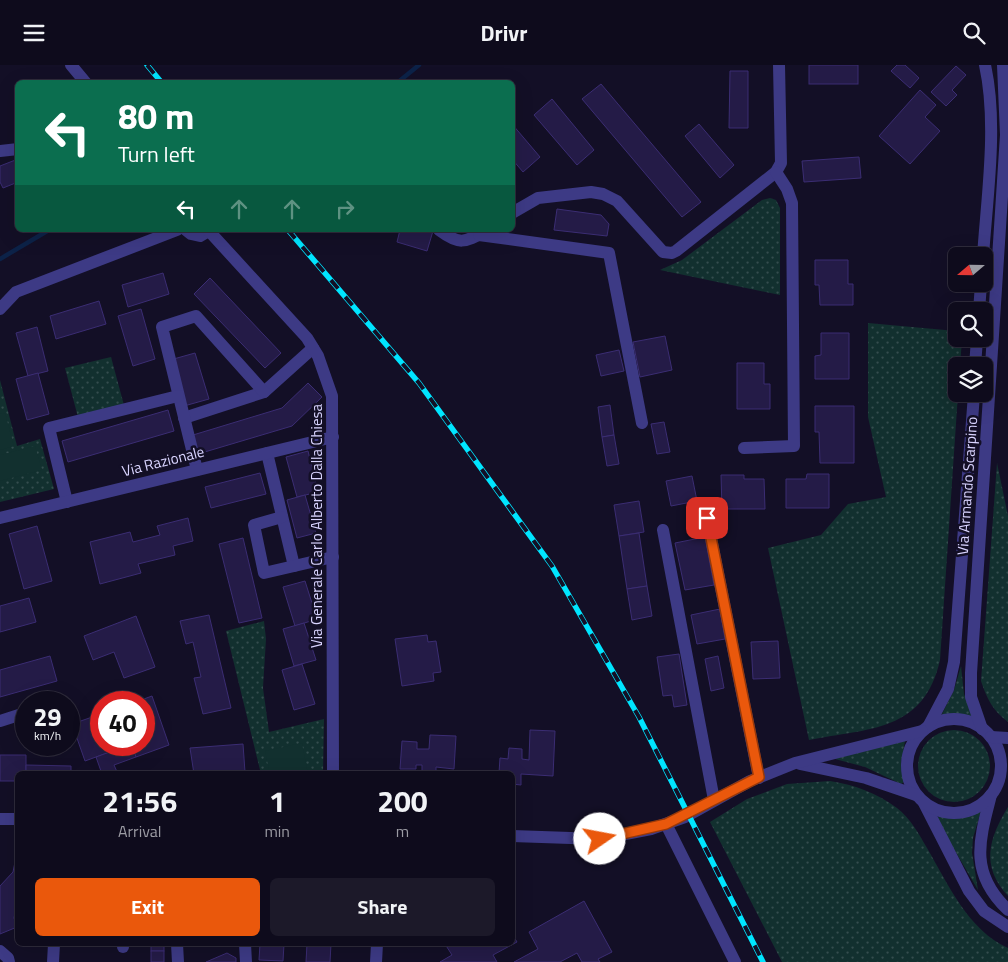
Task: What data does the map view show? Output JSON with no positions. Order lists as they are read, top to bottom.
{
  "streets": {
    "street": ["Via Razionale", "Via Armando Scarpino", "Via Generale Carlo Alberto Dalla Chiesa"]
  },
  "crossings": [
    ["Via Razionale", "Via Generale Carlo Alberto Dalla Chiesa"]
  ],
  "north": "left",
  "page": {
    "header": "Drivr",
    "turn": ["80 m", "Turn left"],
    "speed": "29 km/h",
    "limit": "40",
    "eta": [
      "21:56",
      "Arrival",
      "1",
      "min",
      "200",
      "m"
    ],
    "buttons": ["Exit", "Share"]
  }
}
